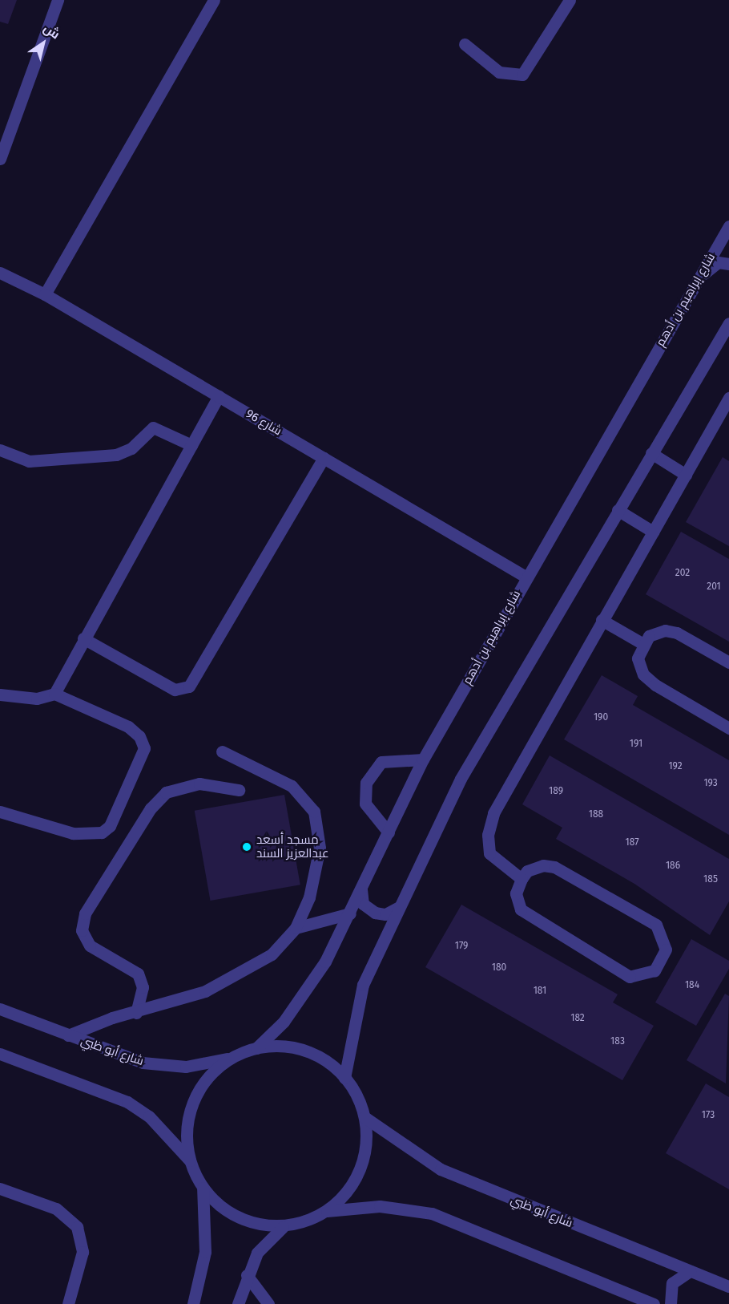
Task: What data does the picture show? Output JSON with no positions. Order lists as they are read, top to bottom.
{
  "streets": {
    "street": ["شارع إبراهيم بن أدهم", "شارع 96", "شارع أبو ظبي"]
  },
  "crossings": [
    ["شارع إبراهيم بن أدهم", "شارع 96"]
  ],
  "places": ["مسجد أسعد عبدالعزيز السند"],
  "house_numbers": [
    "202",
    "201",
    "190",
    "191",
    "192",
    "193",
    "189",
    "188",
    "187",
    "186",
    "185",
    "179",
    "180",
    "184",
    "181",
    "182",
    "183",
    "173"
  ],
  "north": "top right"
}
